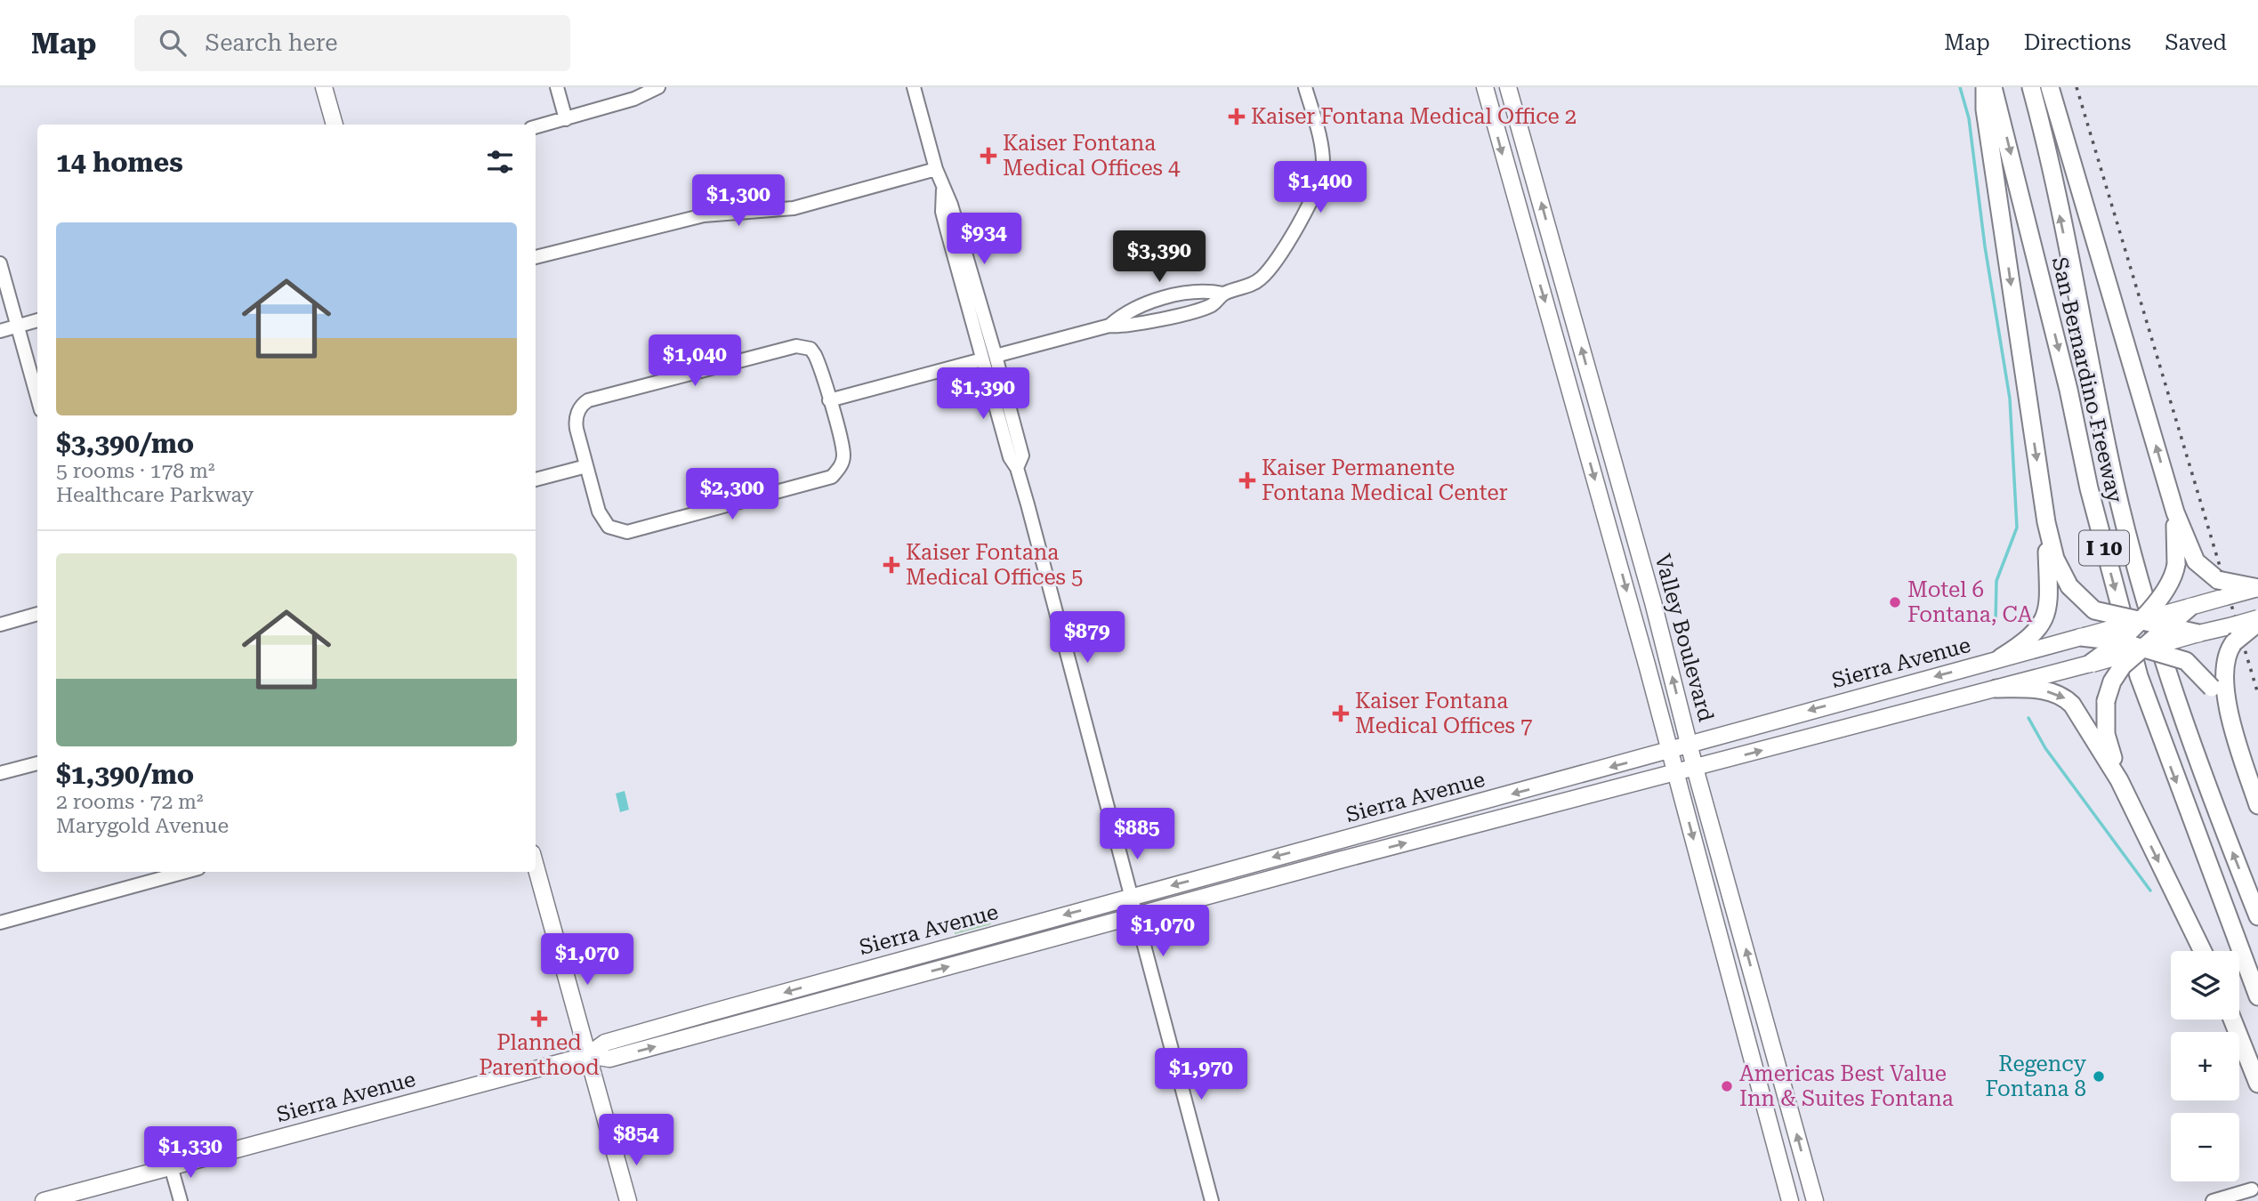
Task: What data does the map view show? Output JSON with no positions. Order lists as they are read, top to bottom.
{
  "streets": {
    "highway": ["San Bernardino Freeway", "I 10"],
    "main road": ["Valley Boulevard", "Sierra Avenue"]
  },
  "crossings": [
    ["Valley Boulevard", "Sierra Avenue"]
  ],
  "places": {
    "health": [
      "Kaiser Fontana Medical Office 2",
      "Kaiser Fontana Medical Offices 4",
      "Kaiser Permanente Fontana Medical Center",
      "Kaiser Fontana Medical Offices 5",
      "Kaiser Fontana Medical Offices 7",
      "Planned Parenthood"
    ],
    "other": ["Motel 6 Fontana, CA", "Regency Fontana 8", "Americas Best Value Inn & Suites Fontana"]
  },
  "page": {
    "header": "Map",
    "search": "Search here",
    "nav": ["Map", "Directions", "Saved"],
    "heading": "14 homes",
    "price": [
      "$1,400",
      "$1,300",
      "$934",
      "$3,390",
      "$1,040",
      "$1,390",
      "$2,300",
      "$879",
      "$885",
      "$1,070",
      "$1,070",
      "$1,970",
      "$854",
      "$1,330"
    ],
    "list": [
      {
        "name": "$3,390/mo",
        "note": "5 rooms · 178 m² · Healthcare Parkway"
      },
      {
        "name": "$1,390/mo",
        "note": "2 rooms · 72 m² · Marygold Avenue"
      }
    ],
    "map_buttons": ["+", "−"]
  }
}
